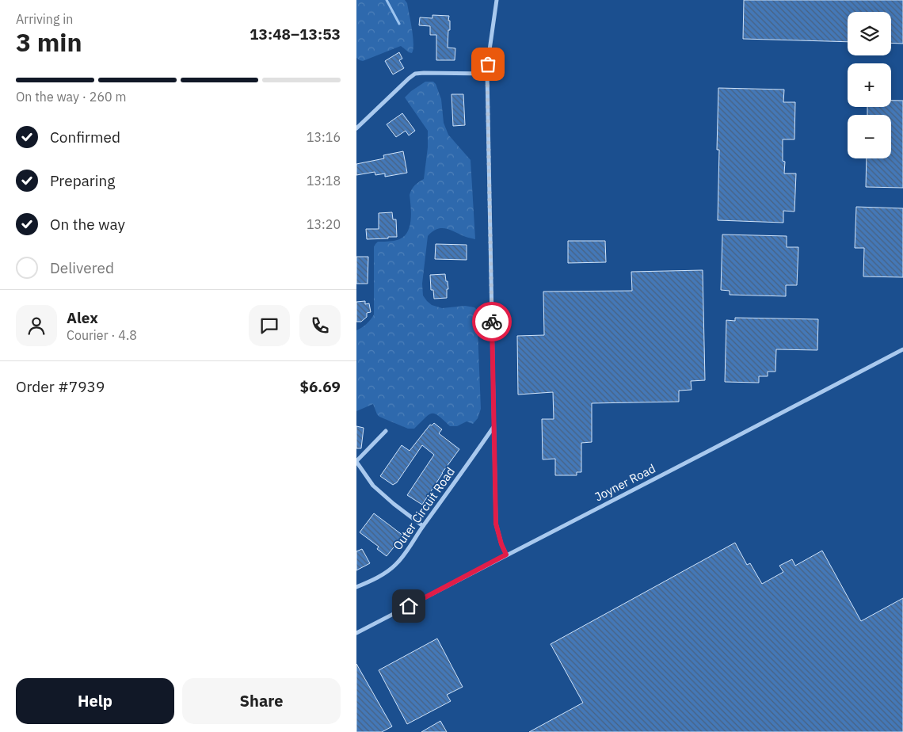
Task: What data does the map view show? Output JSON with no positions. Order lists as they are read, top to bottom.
{
  "streets": {
    "street": ["Joyner Road", "Outer Circuit Road"]
  },
  "page": {
    "heading": ["3 min", "Arriving in", "13:48–13:53"],
    "panel": [
      "Alex",
      "Courier · 4.8",
      "Order #7939",
      "$6.69"
    ],
    "map_buttons": ["+", "−"],
    "bar": "On the way · 260 m",
    "list": [
      ["Confirmed", "13:16"],
      ["Preparing", "13:18"],
      ["On the way", "13:20"],
      "Delivered"
    ],
    "buttons": ["Help", "Share"]
  }
}
